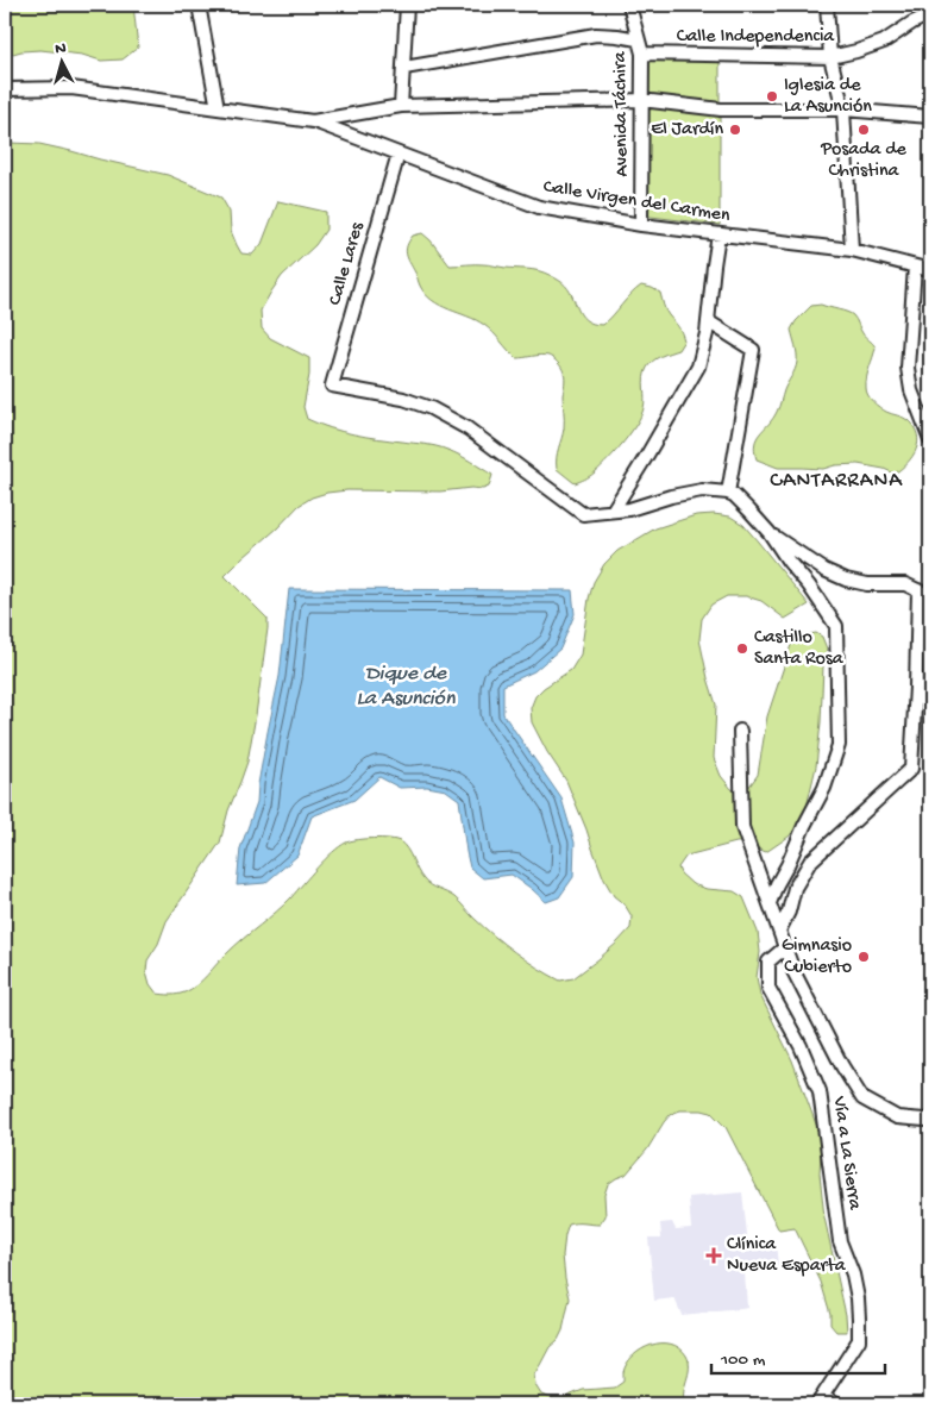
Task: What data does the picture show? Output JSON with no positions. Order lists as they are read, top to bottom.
{
  "streets": {
    "street": [
      "Calle Independencia",
      "Avenida Táchira",
      "Calle Virgen del Carmen",
      "Calle Lares",
      "Vía a La Sierra"
    ]
  },
  "crossings": [
    ["Calle Independencia", "Avenida Táchira"],
    ["Avenida Táchira", "Calle Virgen del Carmen"],
    ["Calle Virgen del Carmen", "Calle Lares"]
  ],
  "districts": ["CANTARRANA"],
  "water": ["Dique de La Asunción"],
  "places": {
    "other": [
      "Iglesia de La Asunción",
      "El Jardín",
      "Posada de Christina",
      "Castillo Santa Rosa",
      "Gimnasio Cubierto"
    ],
    "health": ["Clínica Nueva Esparta"]
  },
  "scale_bar": "100 m",
  "north": "top"
}
